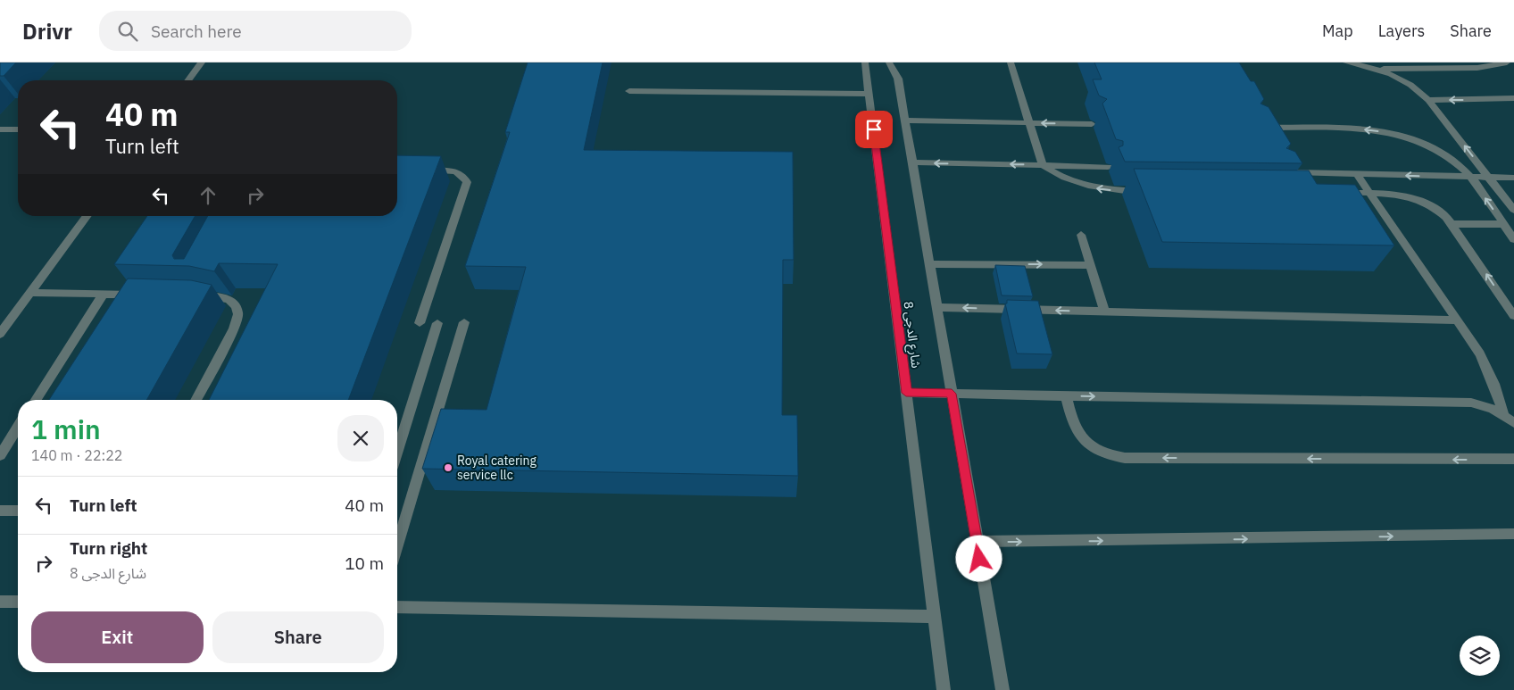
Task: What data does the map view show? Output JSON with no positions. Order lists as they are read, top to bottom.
{
  "streets": {
    "street": ["شارع الدجى 8"]
  },
  "places": ["Royal catering service llc"],
  "page": {
    "header": "Drivr",
    "search": "Search here",
    "nav": ["Map", "Layers", "Share"],
    "turn": ["40 m", "Turn left"],
    "heading": ["1 min", "140 m · 22:22"],
    "list": [
      {
        "name": "Turn left",
        "value": "40 m"
      },
      {
        "name": "Turn right",
        "note": "شارع الدجى 8",
        "value": "10 m"
      }
    ],
    "buttons": ["Exit", "Share"]
  }
}
